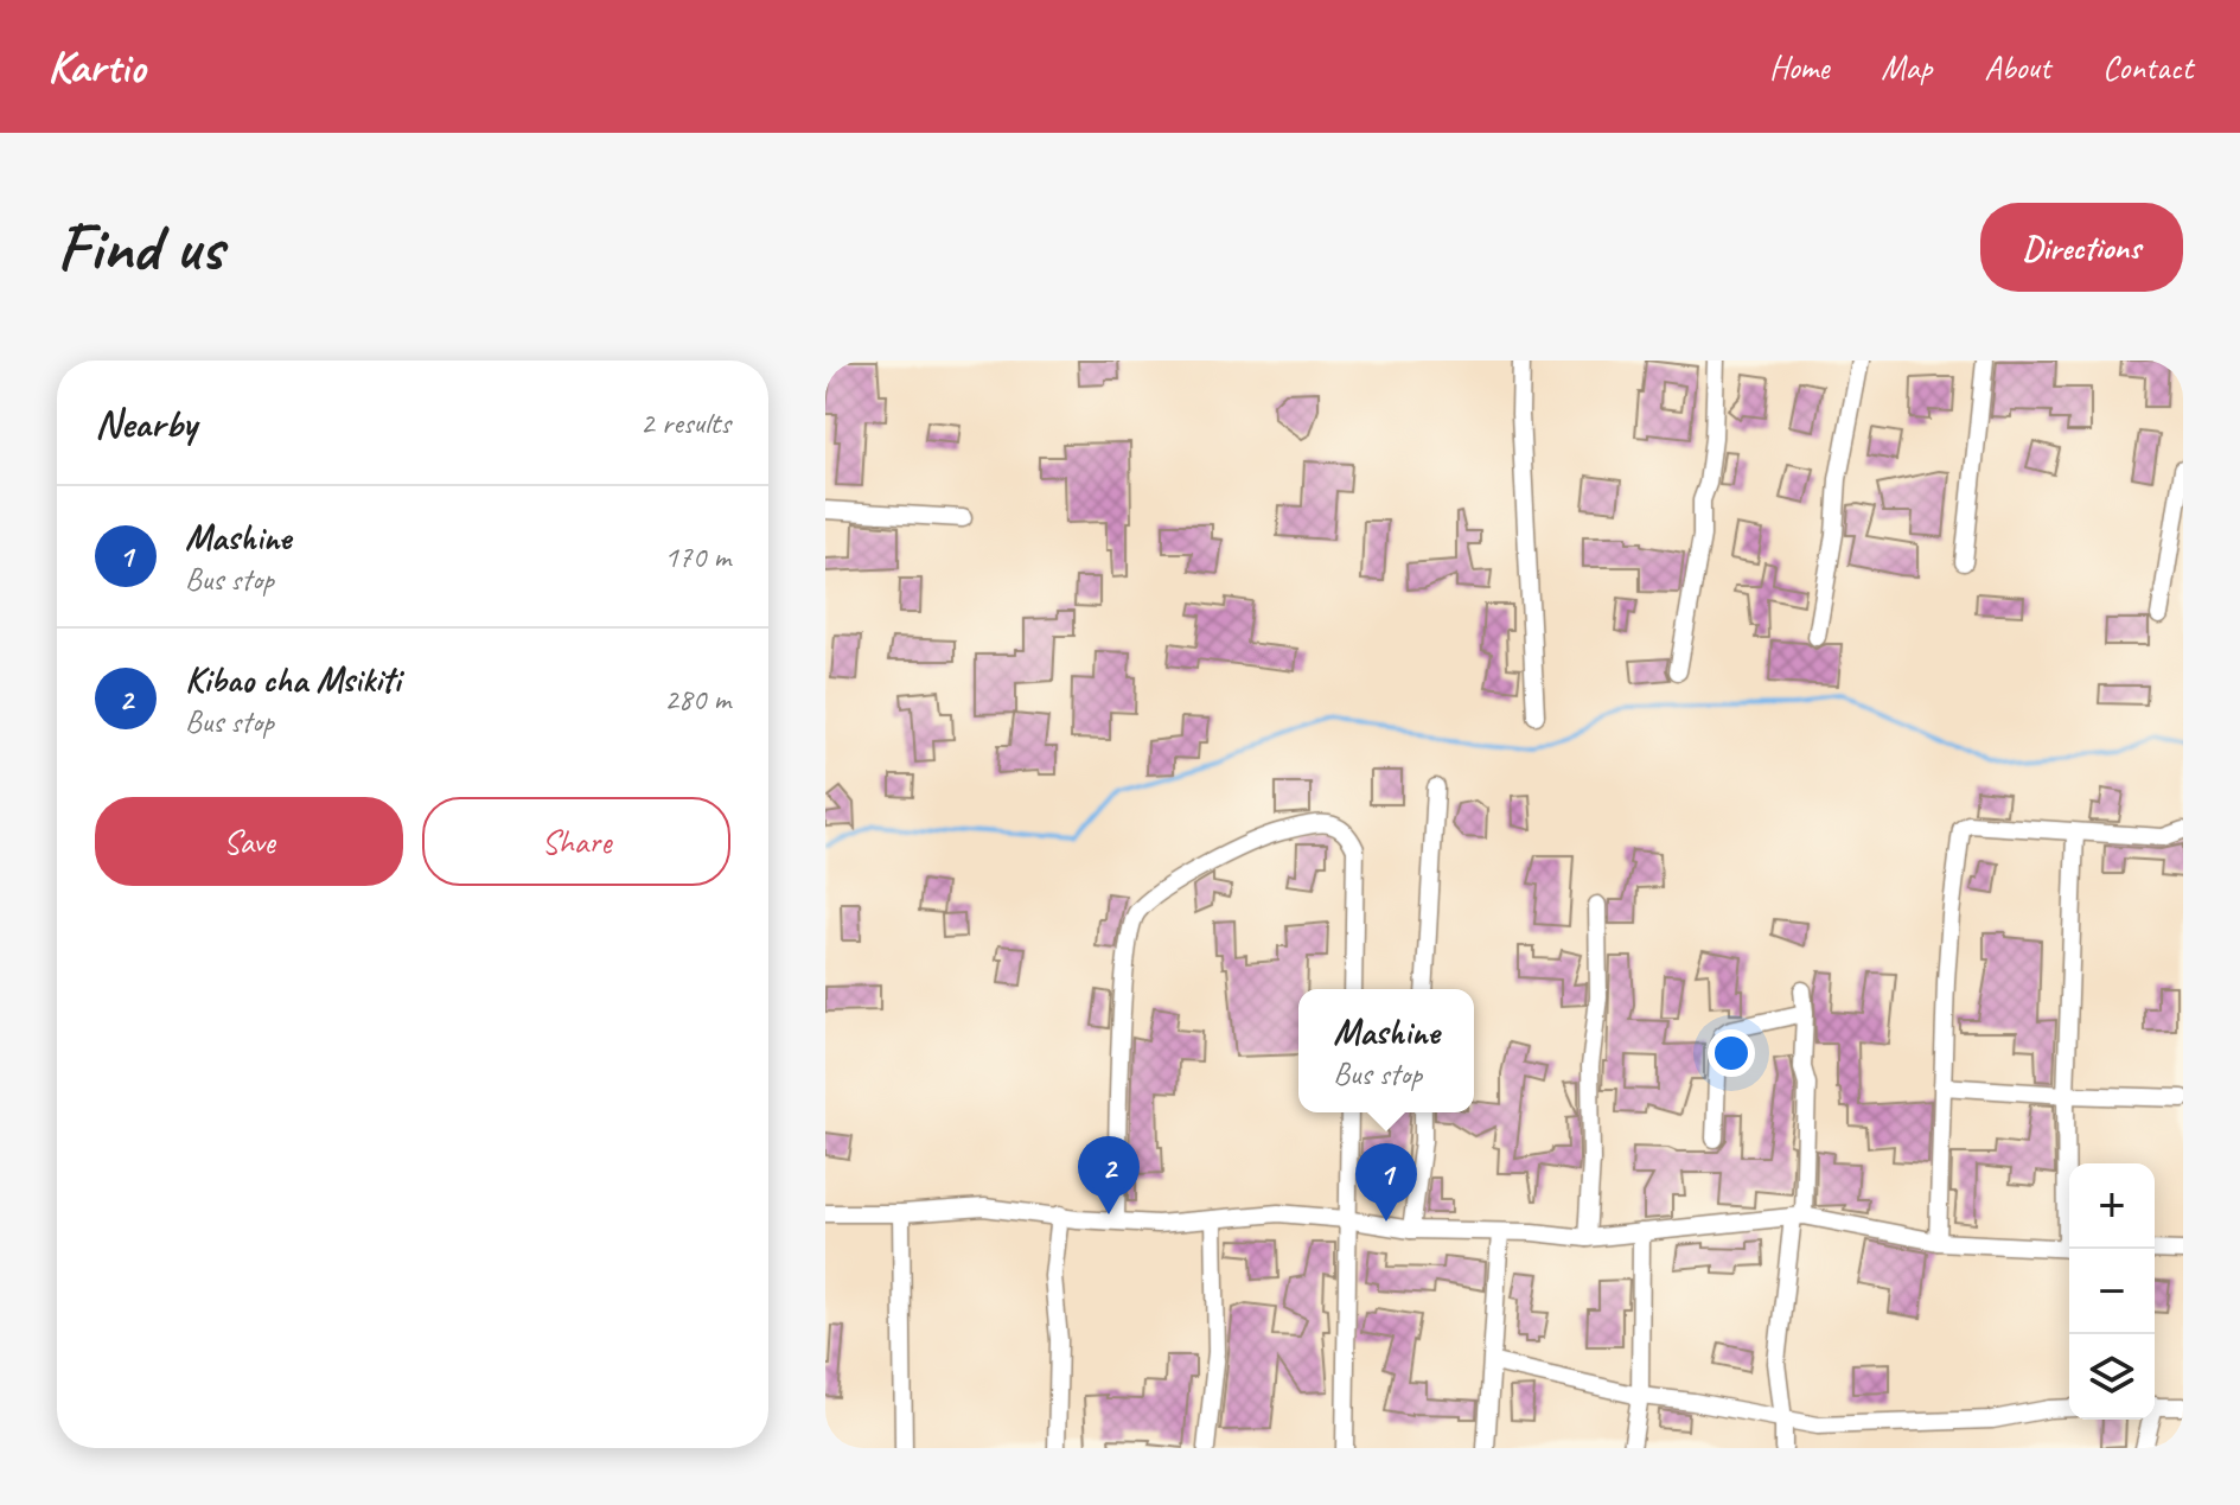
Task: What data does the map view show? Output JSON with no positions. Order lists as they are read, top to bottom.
{
  "page": {
    "header": "Kartio",
    "nav": [
      "Home",
      "Map",
      "About",
      "Contact"
    ],
    "buttons": [
      "Directions",
      ["Save", "Share"]
    ],
    "title": "Find us",
    "heading": ["Nearby", "2 results"],
    "list": [
      {
        "mark": "1",
        "name": "Mashine",
        "note": "Bus stop",
        "value": "170 m"
      },
      {
        "mark": "2",
        "name": "Kibao cha Msikiti",
        "note": "Bus stop",
        "value": "280 m"
      }
    ],
    "popup": ["Mashine", "Bus stop"],
    "pins": ["2", "1"],
    "map_buttons": ["+", "−"]
  }
}
